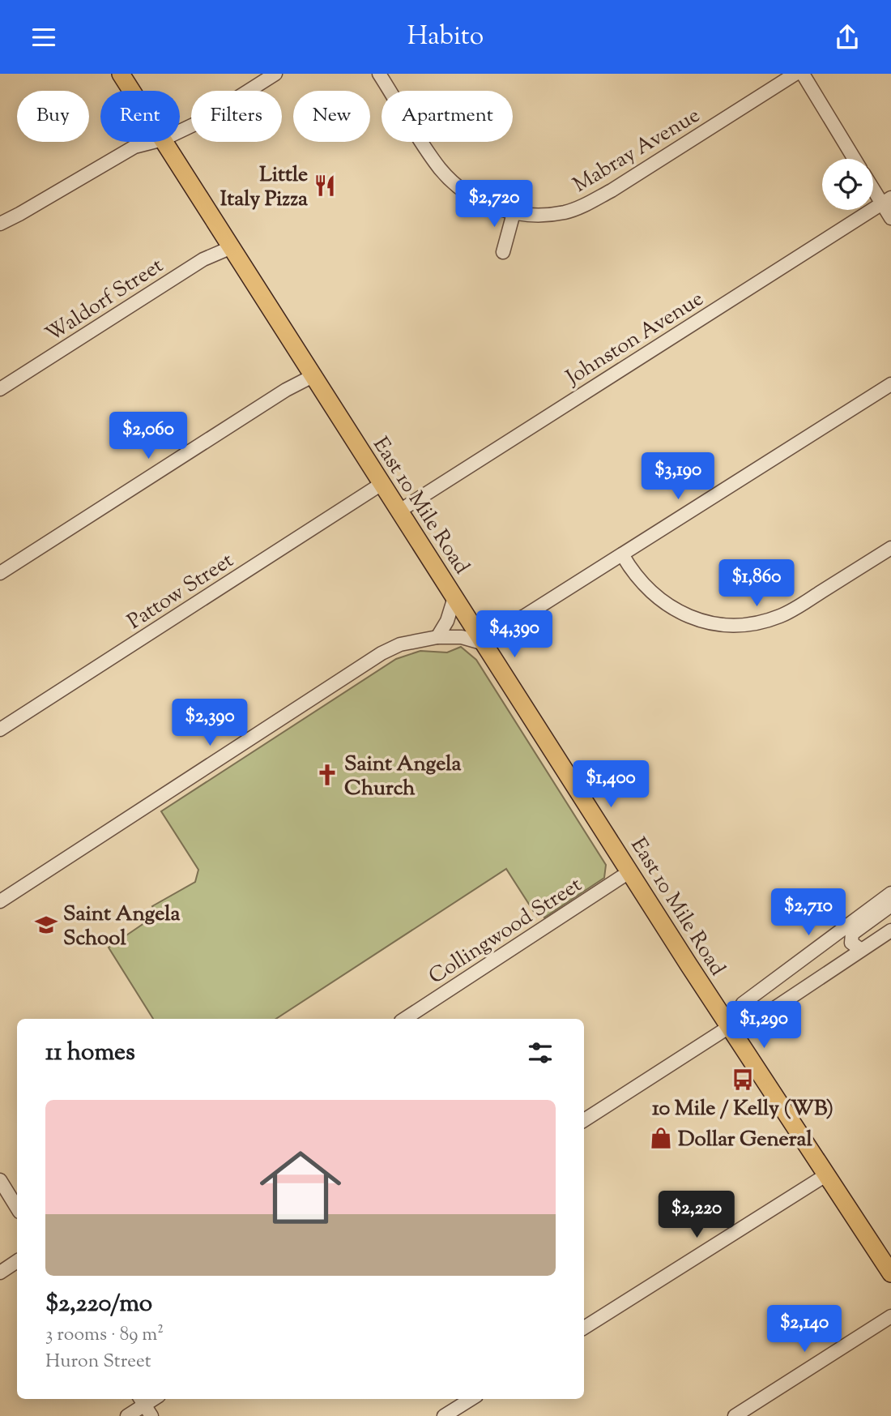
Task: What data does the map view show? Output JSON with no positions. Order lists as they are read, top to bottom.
{
  "streets": {
    "main road": ["East 10 Mile Road"],
    "street": [
      "Mabray Avenue",
      "Waldorf Street",
      "Johnston Avenue",
      "Pattow Street",
      "Collingwood Street"
    ]
  },
  "crossings": [
    ["Waldorf Street", "East 10 Mile Road"],
    ["Johnston Avenue", "East 10 Mile Road"],
    ["East 10 Mile Road", "Pattow Street"],
    ["East 10 Mile Road", "Collingwood Street"]
  ],
  "places": {
    "restaurant": ["Little Italy Pizza"],
    "church": ["Saint Angela Church"],
    "school or university": ["Saint Angela School"],
    "bus stop": ["10 Mile / Kelly (WB)"],
    "shop": ["Dollar General"]
  },
  "page": {
    "header": "Habito",
    "chip": [
      "Buy",
      "Rent",
      "Filters",
      "New",
      "Apartment"
    ],
    "price": [
      "$2,720",
      "$2,060",
      "$3,190",
      "$1,860",
      "$4,390",
      "$2,390",
      "$1,400",
      "$2,710",
      "$1,290",
      "$2,220",
      "$2,140"
    ],
    "heading": "11 homes",
    "list": [
      {
        "name": "$2,220/mo",
        "note": "3 rooms · 89 m² · Huron Street"
      }
    ]
  }
}
